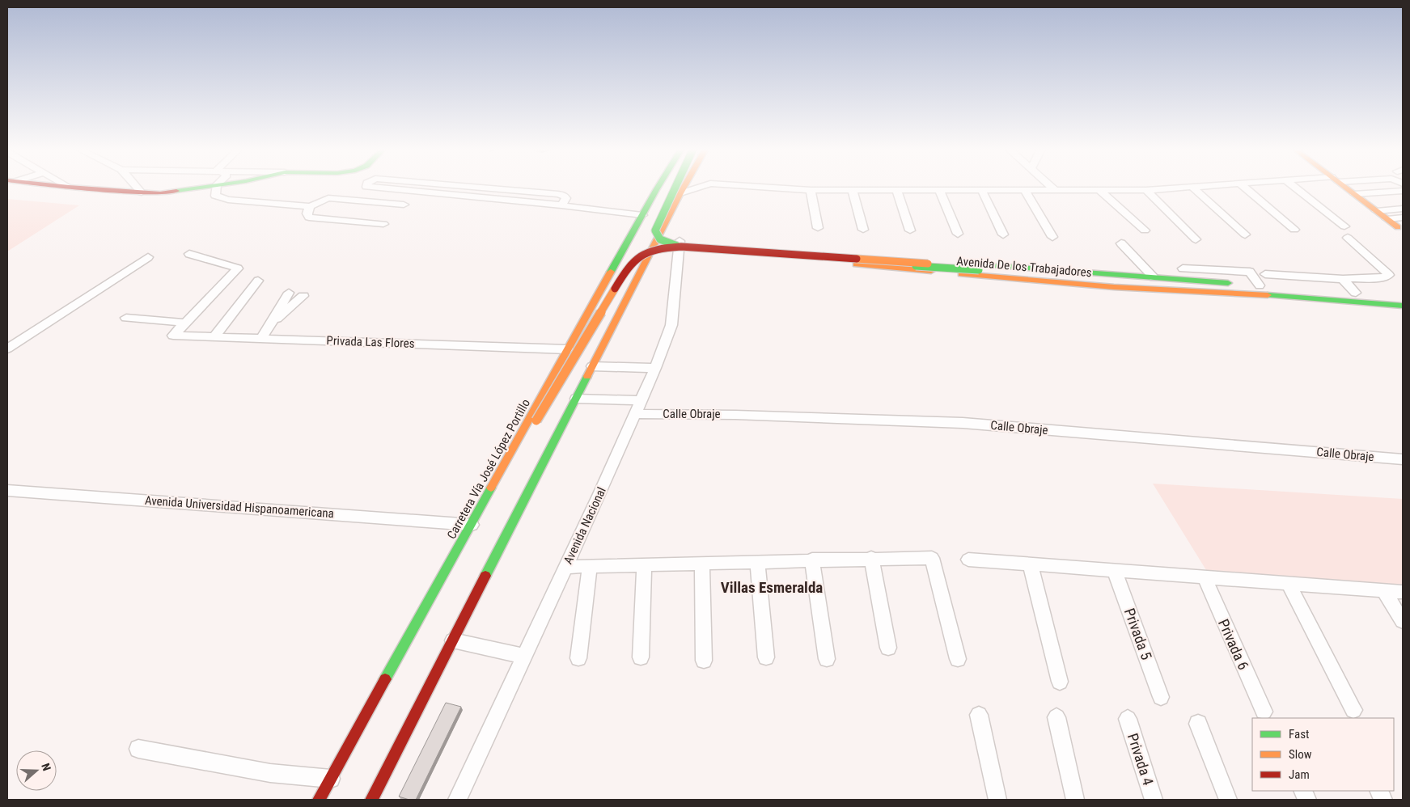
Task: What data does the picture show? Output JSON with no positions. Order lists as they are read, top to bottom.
{
  "streets": {
    "main road": ["Avenida De los Trabajadores", "Carretera Vía José López Portillo"],
    "street": [
      "Privada Las Flores",
      "Calle Obraje",
      "Avenida Universidad Hispanoamericana",
      "Avenida Nacional",
      "Privada 5",
      "Privada 6",
      "Privada 4"
    ]
  },
  "crossings": [
    ["Avenida De los Trabajadores", "Avenida Nacional"],
    ["Privada Las Flores", "Carretera Vía José López Portillo"],
    ["Calle Obraje", "Avenida Nacional"],
    ["Carretera Vía José López Portillo", "Avenida Universidad Hispanoamericana"]
  ],
  "districts": ["Villas Esmeralda"],
  "legend": ["Fast", "Slow", "Jam"],
  "north": "right"
}
